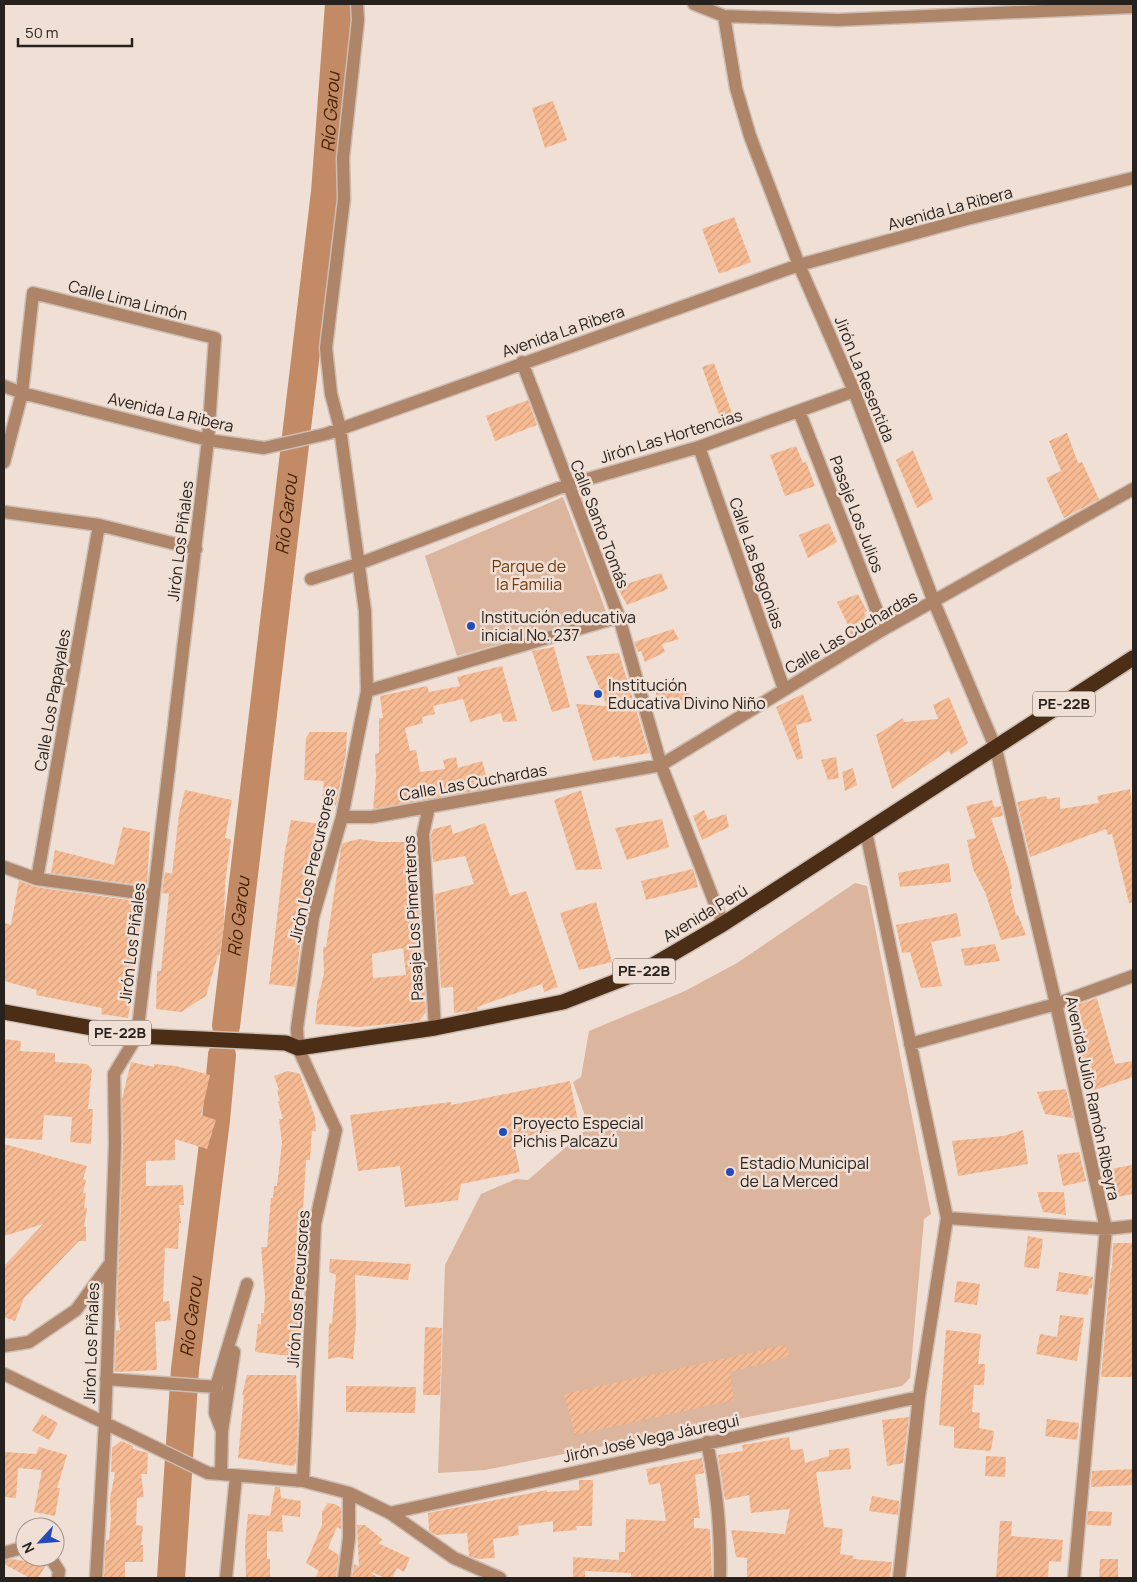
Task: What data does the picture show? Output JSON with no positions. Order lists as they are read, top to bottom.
{
  "streets": {
    "highway": ["PE-22B", "Avenida Perú"],
    "street": [
      "Avenida La Ribera",
      "Calle Lima Limón",
      "Jirón La Resentida",
      "Jirón Las Hortencias",
      "Pasaje Los Julios",
      "Calle Santo Tomás",
      "Jirón Los Piñales",
      "Calle Las Begonias",
      "Calle Las Cuchardas",
      "Calle Los Papayales",
      "Jirón Los Precursores",
      "Pasaje Los Pimenteros",
      "Avenida Julio Ramón Ribeyra",
      "Jirón José Vega Jáuregui"
    ]
  },
  "crossings": [
    ["Avenida La Ribera", "Calle Lima Limón"],
    ["Avenida La Ribera", "Jirón La Resentida"],
    ["Avenida La Ribera", "Calle Santo Tomás"],
    ["Avenida La Ribera", "Jirón Los Piñales"],
    ["Avenida La Ribera", "Jirón Los Precursores"],
    ["Calle Lima Limón", "Jirón Los Piñales"],
    ["Jirón La Resentida", "Jirón Las Hortencias"],
    ["Jirón La Resentida", "Calle Las Cuchardas"],
    ["Jirón La Resentida", "Avenida Perú"],
    ["Jirón La Resentida", "Avenida Julio Ramón Ribeyra"],
    ["Jirón Las Hortencias", "Pasaje Los Julios"],
    ["Jirón Las Hortencias", "Calle Santo Tomás"],
    ["Jirón Las Hortencias", "Calle Las Begonias"],
    ["Jirón Las Hortencias", "Jirón Los Precursores"],
    ["Pasaje Los Julios", "Calle Las Cuchardas"],
    ["Calle Santo Tomás", "Calle Las Cuchardas"],
    ["Calle Santo Tomás", "Avenida Perú"],
    ["Jirón Los Piñales", "PE-22B"],
    ["Jirón Los Piñales", "Avenida Perú"],
    ["Calle Las Begonias", "Calle Las Cuchardas"],
    ["Calle Las Cuchardas", "Jirón Los Precursores"],
    ["Calle Las Cuchardas", "Pasaje Los Pimenteros"],
    ["PE-22B", "Avenida Perú"],
    ["Jirón Los Precursores", "Avenida Perú"],
    ["Avenida Perú", "Pasaje Los Pimenteros"],
    ["Avenida Perú", "Avenida Julio Ramón Ribeyra"]
  ],
  "water": ["Río Garou"],
  "parks": ["Parque de la Familia"],
  "places": [
    "Institución educativa inicial No. 237",
    "Institución Educativa Divino Niño",
    "Proyecto Especial Pichis Palcazú",
    "Estadio Municipal de La Merced"
  ],
  "scale_bar": "50 m",
  "north": "bottom left"
}
